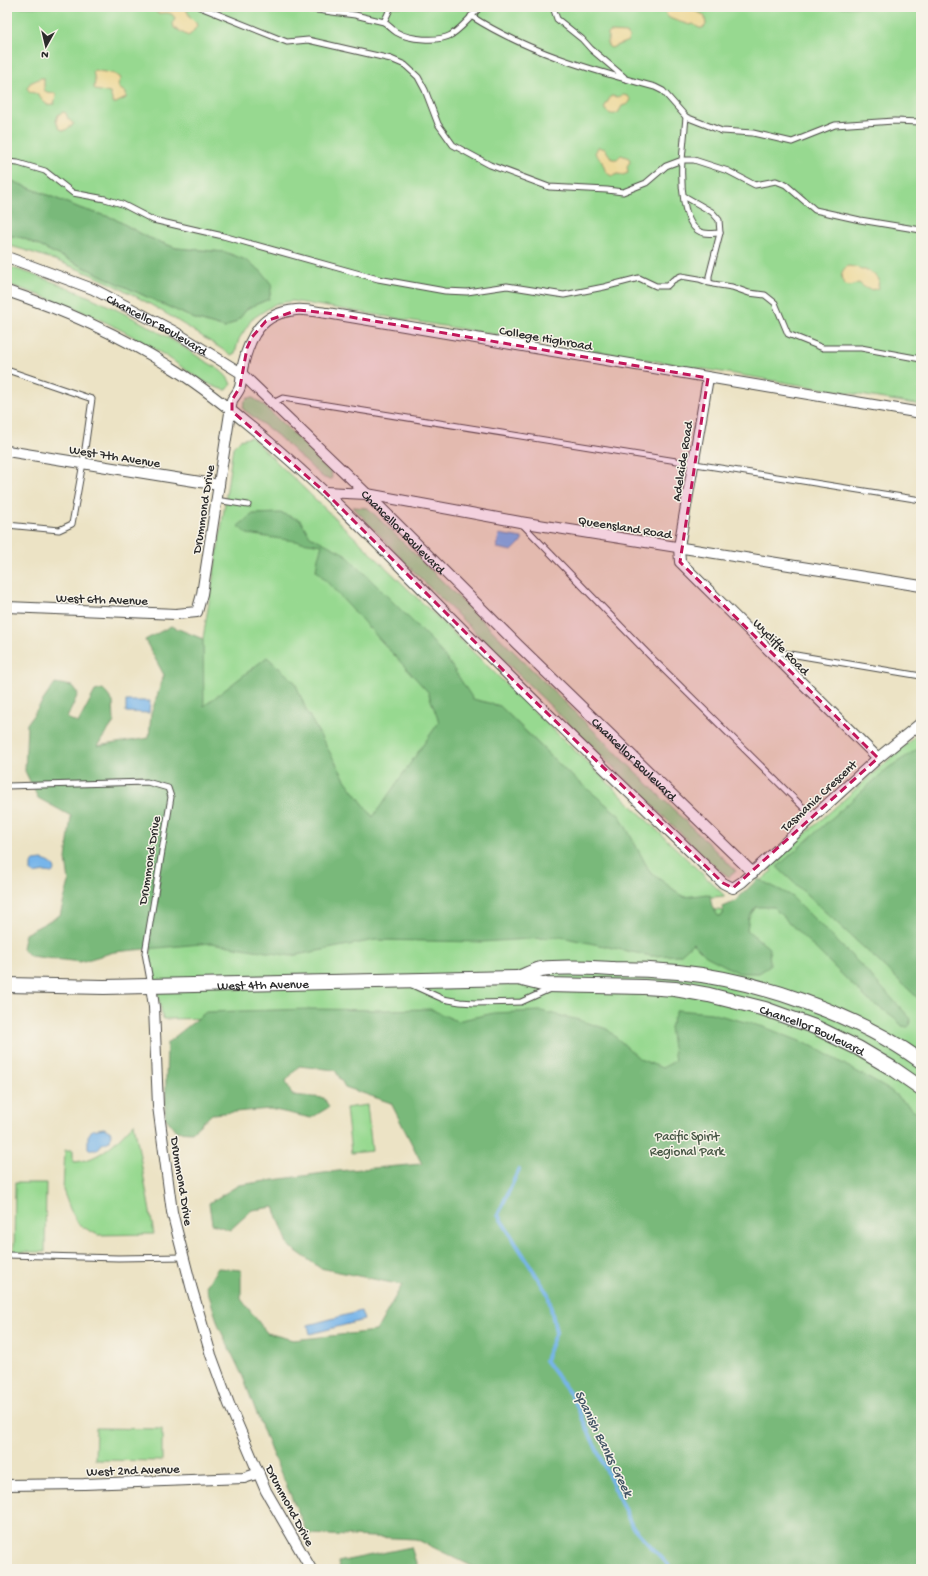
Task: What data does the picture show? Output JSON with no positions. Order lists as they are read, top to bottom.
{
  "streets": {
    "main road": ["Chancellor Boulevard", "West 4th Avenue"],
    "street": [
      "College Highroad",
      "West 7th Avenue",
      "Adelaide Road",
      "Drummond Drive",
      "Queensland Road",
      "West 6th Avenue",
      "Wycliffe Road",
      "Tasmania Crescent",
      "West 2nd Avenue"
    ]
  },
  "crossings": [
    ["Chancellor Boulevard", "College Highroad"],
    ["Chancellor Boulevard", "Queensland Road"],
    ["Chancellor Boulevard", "Tasmania Crescent"],
    ["Chancellor Boulevard", "West 4th Avenue"],
    ["College Highroad", "Adelaide Road"],
    ["College Highroad", "Drummond Drive"],
    ["West 7th Avenue", "Drummond Drive"],
    ["Adelaide Road", "Queensland Road"],
    ["Adelaide Road", "Wycliffe Road"],
    ["Drummond Drive", "West 6th Avenue"],
    ["Drummond Drive", "West 4th Avenue"],
    ["Drummond Drive", "West 2nd Avenue"],
    ["Queensland Road", "Wycliffe Road"],
    ["Queensland Road", "Tasmania Crescent"],
    ["Wycliffe Road", "Tasmania Crescent"]
  ],
  "water": ["Spanish Banks Creek"],
  "parks": ["Pacific Spirit Regional Park"],
  "north": "bottom"
}
